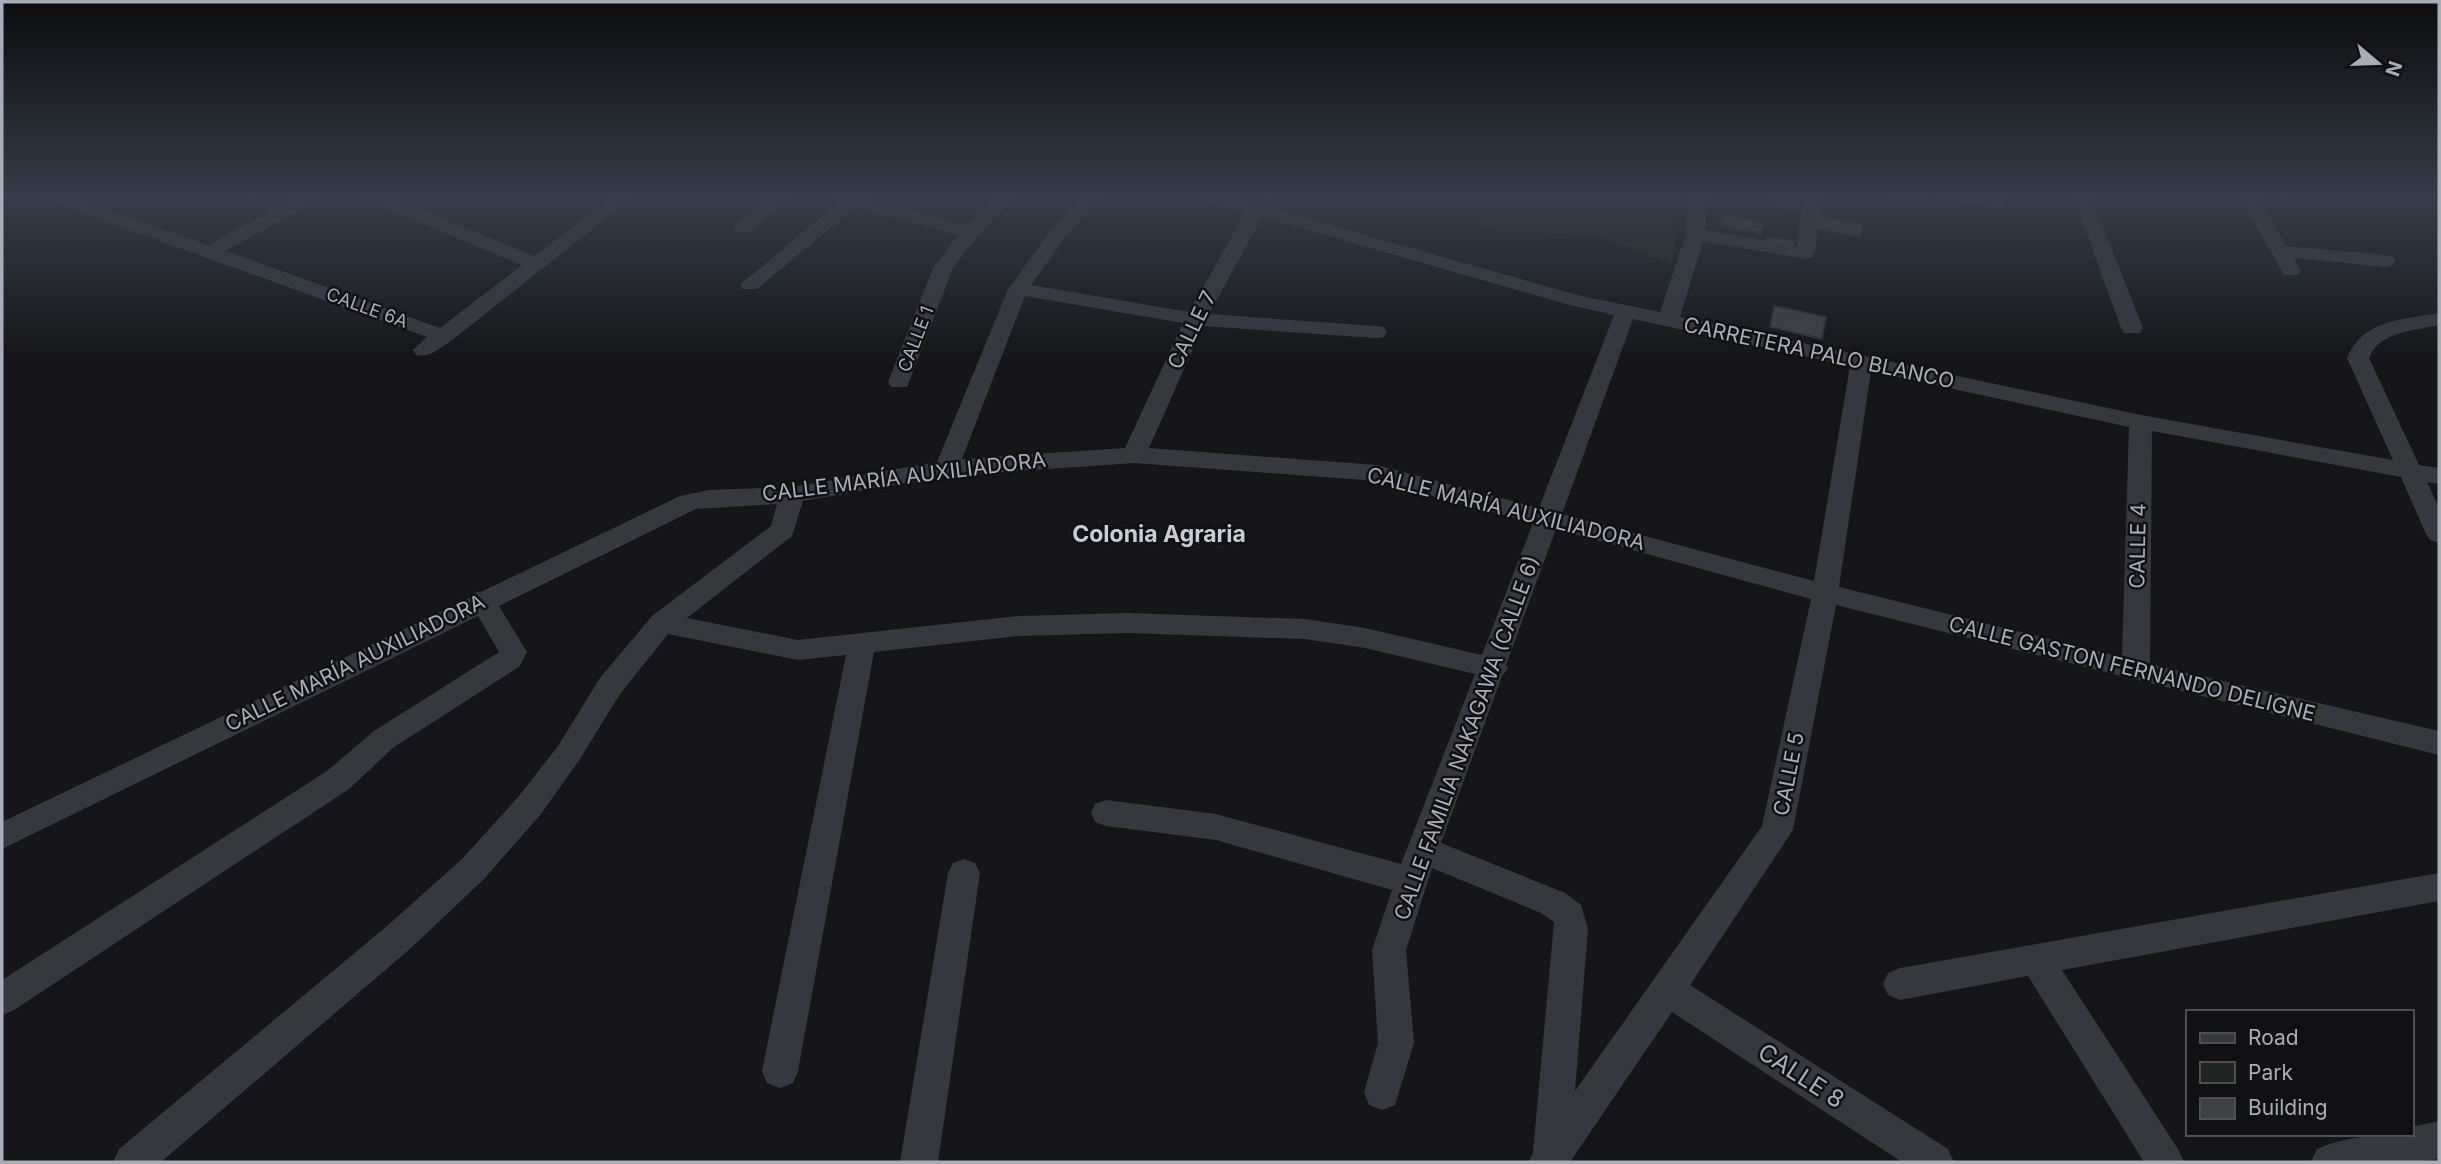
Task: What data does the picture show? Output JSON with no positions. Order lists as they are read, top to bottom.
{
  "streets": {
    "street": [
      "CALLE 6A",
      "CALLE 7",
      "CALLE 1",
      "CARRETERA PALO BLANCO",
      "CALLE MARÍA AUXILIADORA",
      "CALLE 4",
      "CALLE GASTON FERNANDO DELIGNE",
      "CALLE FAMILIA NAKAGAWA (CALLE 6)",
      "CALLE 5",
      "CALLE 8"
    ]
  },
  "crossings": [
    ["CALLE 7", "CALLE MARÍA AUXILIADORA"],
    ["CARRETERA PALO BLANCO", "CALLE 4"],
    ["CARRETERA PALO BLANCO", "CALLE FAMILIA NAKAGAWA (CALLE 6)"],
    ["CARRETERA PALO BLANCO", "CALLE 5"],
    ["CALLE MARÍA AUXILIADORA", "CALLE GASTON FERNANDO DELIGNE"],
    ["CALLE MARÍA AUXILIADORA", "CALLE FAMILIA NAKAGAWA (CALLE 6)"],
    ["CALLE MARÍA AUXILIADORA", "CALLE 5"],
    ["CALLE 4", "CALLE GASTON FERNANDO DELIGNE"],
    ["CALLE GASTON FERNANDO DELIGNE", "CALLE 5"],
    ["CALLE 5", "CALLE 8"]
  ],
  "districts": ["Colonia Agraria"],
  "legend": ["Road", "Park", "Building"],
  "north": "right"
}
